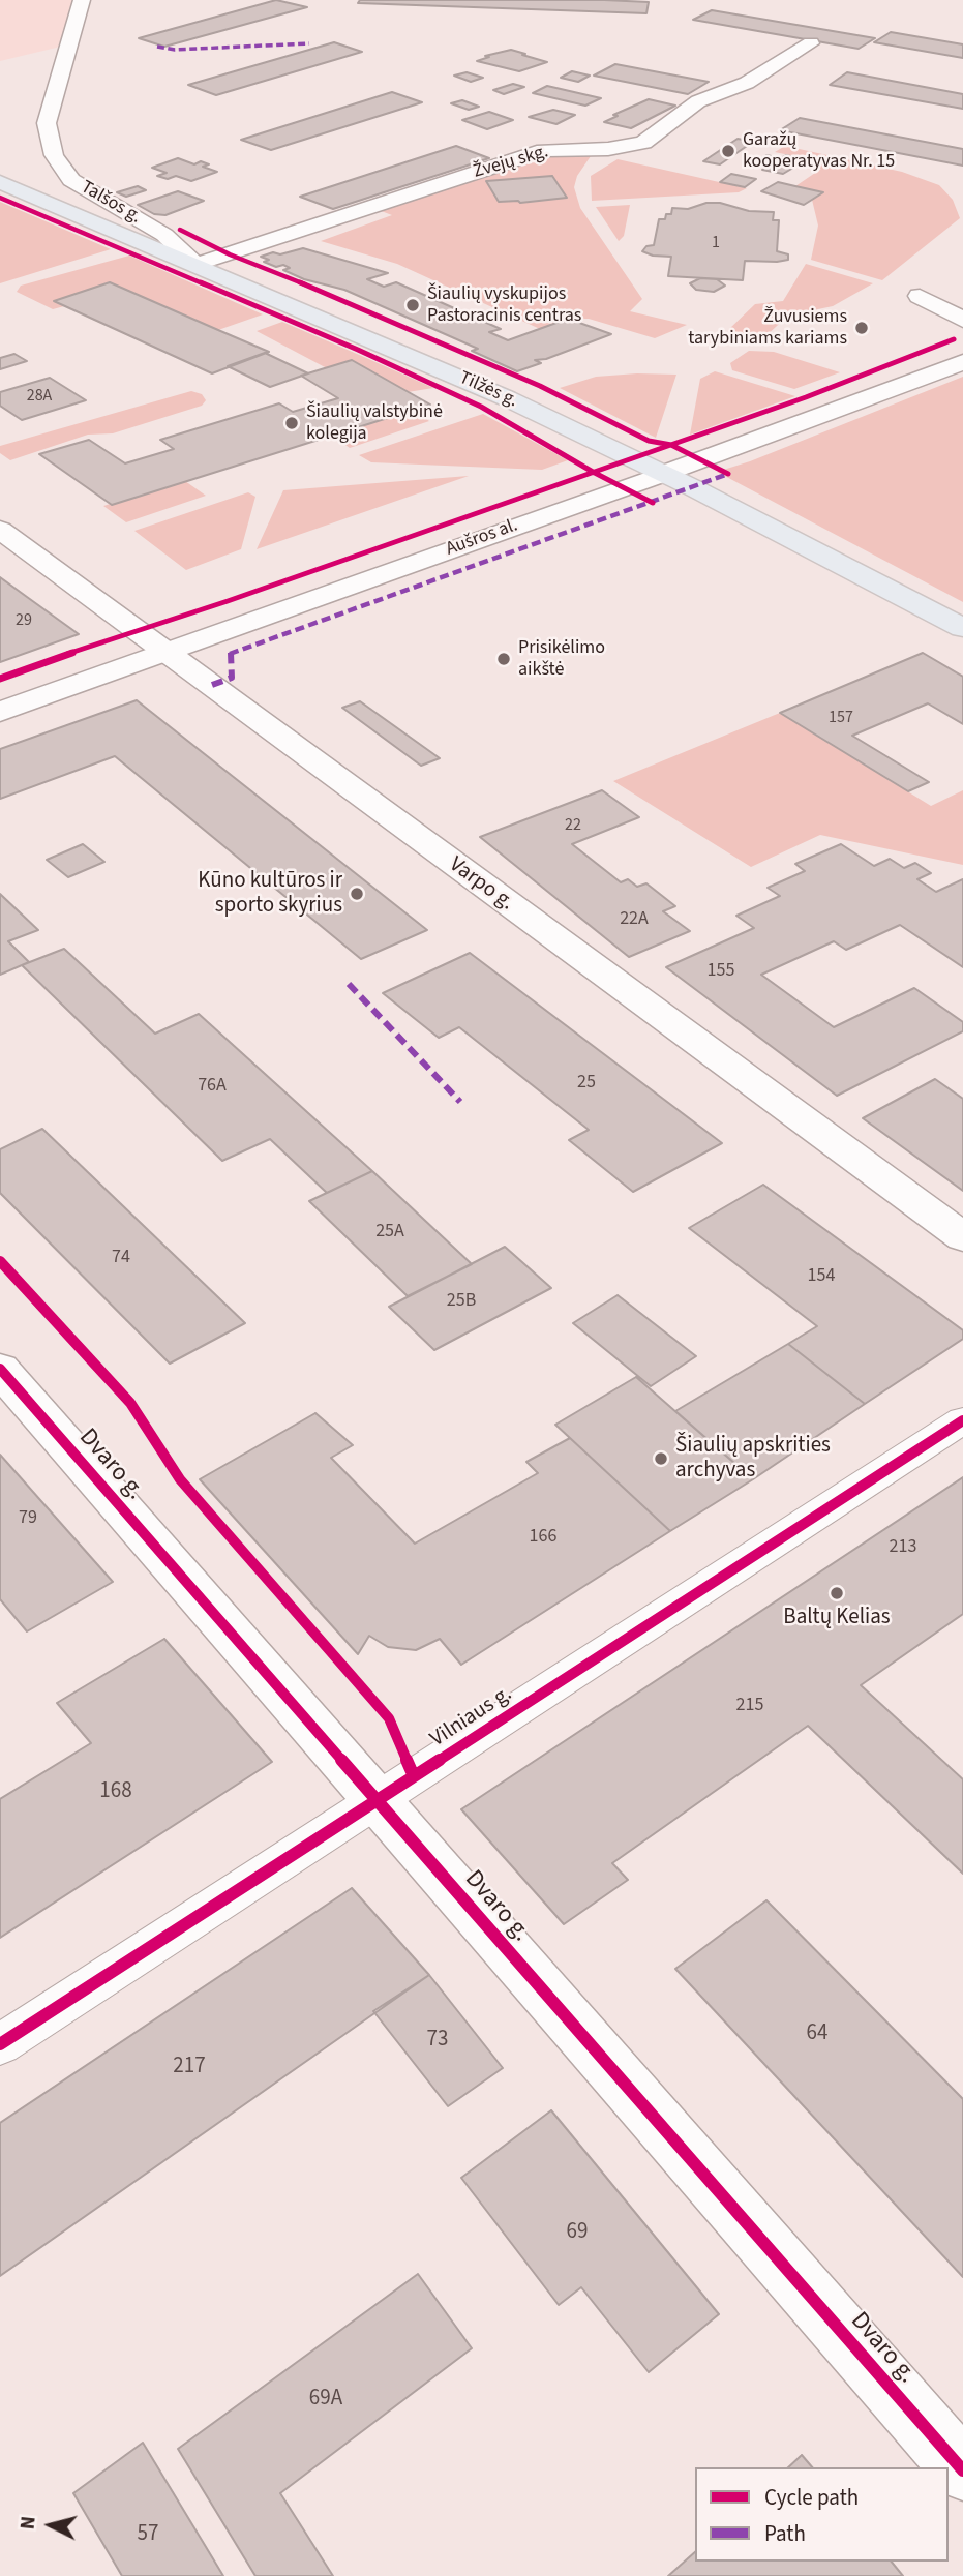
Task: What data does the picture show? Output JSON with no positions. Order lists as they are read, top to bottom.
{
  "streets": {
    "highway": ["Tilžės g."],
    "street": [
      "Žvejų skg.",
      "Talšos g.",
      "Aušros al.",
      "Varpo g.",
      "Dvaro g.",
      "Vilniaus g."
    ]
  },
  "crossings": [
    ["Žvejų skg.", "Talšos g."],
    ["Žvejų skg.", "Tilžės g."],
    ["Talšos g.", "Tilžės g."],
    ["Tilžės g.", "Aušros al."],
    ["Aušros al.", "Varpo g."],
    ["Dvaro g.", "Vilniaus g."]
  ],
  "places": [
    "Garažų kooperatyvas Nr. 15",
    "Šiaulių vyskupijos Pastoracinis centras",
    "Žuvusiems tarybiniams kariams",
    "Šiaulių valstybinė kolegija",
    "Prisikėlimo aikštė",
    "Kūno kultūros ir sporto skyrius",
    "Šiaulių apskrities archyvas",
    "Baltų Kelias"
  ],
  "house_numbers": [
    "1",
    "28A",
    "29",
    "157",
    "22",
    "22A",
    "155",
    "25",
    "76A",
    "25A",
    "74",
    "154",
    "25B",
    "79",
    "166",
    "213",
    "215",
    "168",
    "64",
    "73",
    "217",
    "69",
    "69A",
    "57"
  ],
  "legend": ["Cycle path", "Path"],
  "north": "left"
}
